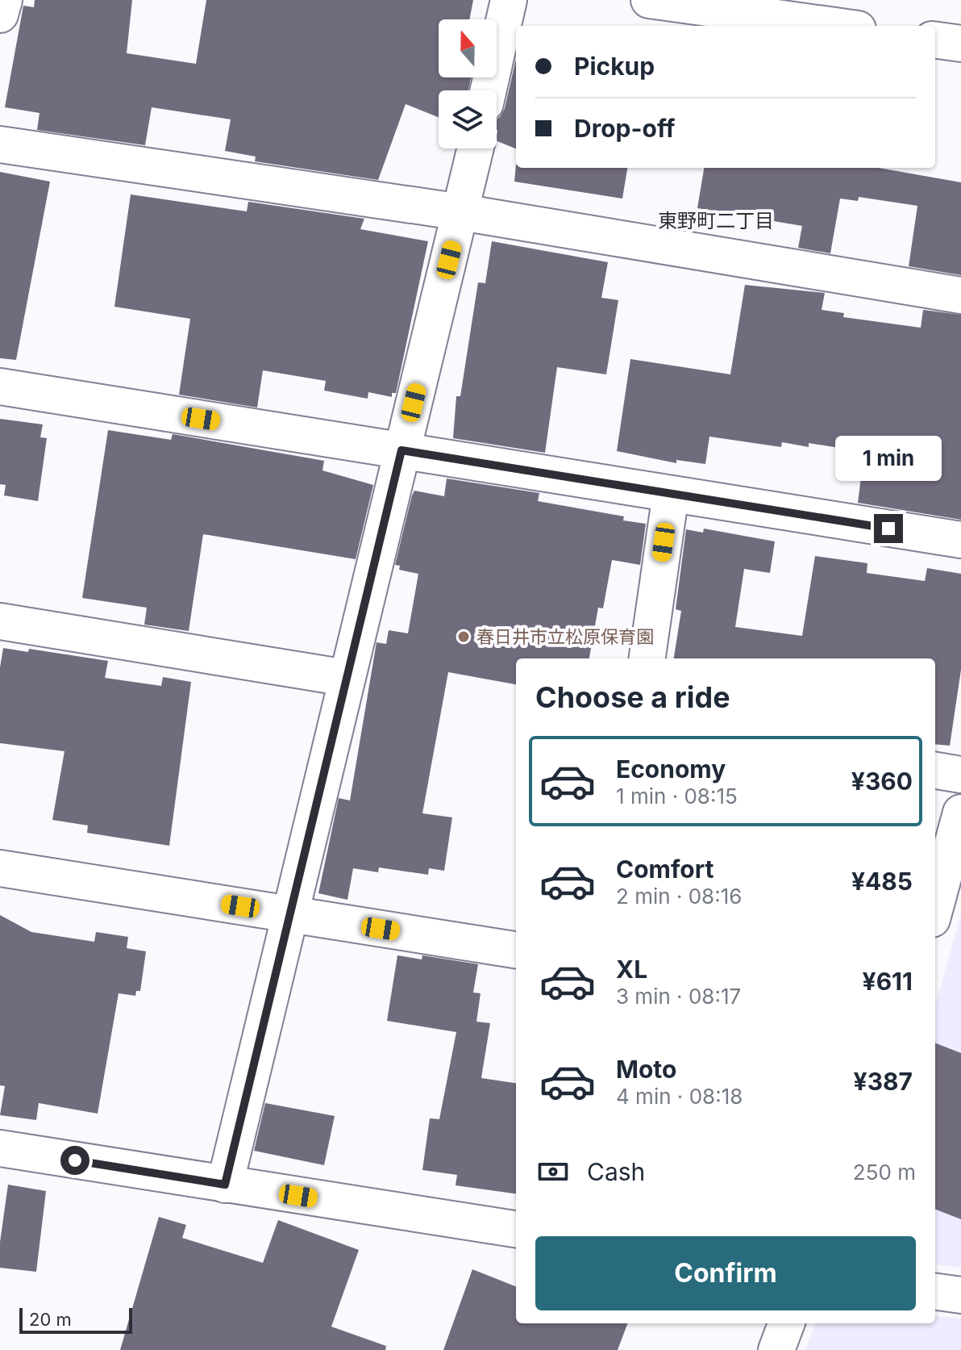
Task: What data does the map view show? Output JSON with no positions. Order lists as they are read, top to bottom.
{
  "districts": ["東野町二丁目"],
  "places": ["春日井市立松原保育園"],
  "scale_bar": "20 m",
  "north": "top",
  "page": {
    "banner": ["Pickup", "Drop-off"],
    "bubble": "1 min",
    "heading": "Choose a ride",
    "list": [
      {
        "name": "Economy",
        "note": "1 min · 08:15",
        "value": "¥360"
      },
      {
        "name": "Comfort",
        "note": "2 min · 08:16",
        "value": "¥485"
      },
      {
        "name": "XL",
        "note": "3 min · 08:17",
        "value": "¥611"
      },
      {
        "name": "Moto",
        "note": "4 min · 08:18",
        "value": "¥387"
      }
    ],
    "pay": ["Cash", "250 m"],
    "buttons": "Confirm",
    "scale": "20 m"
  }
}
